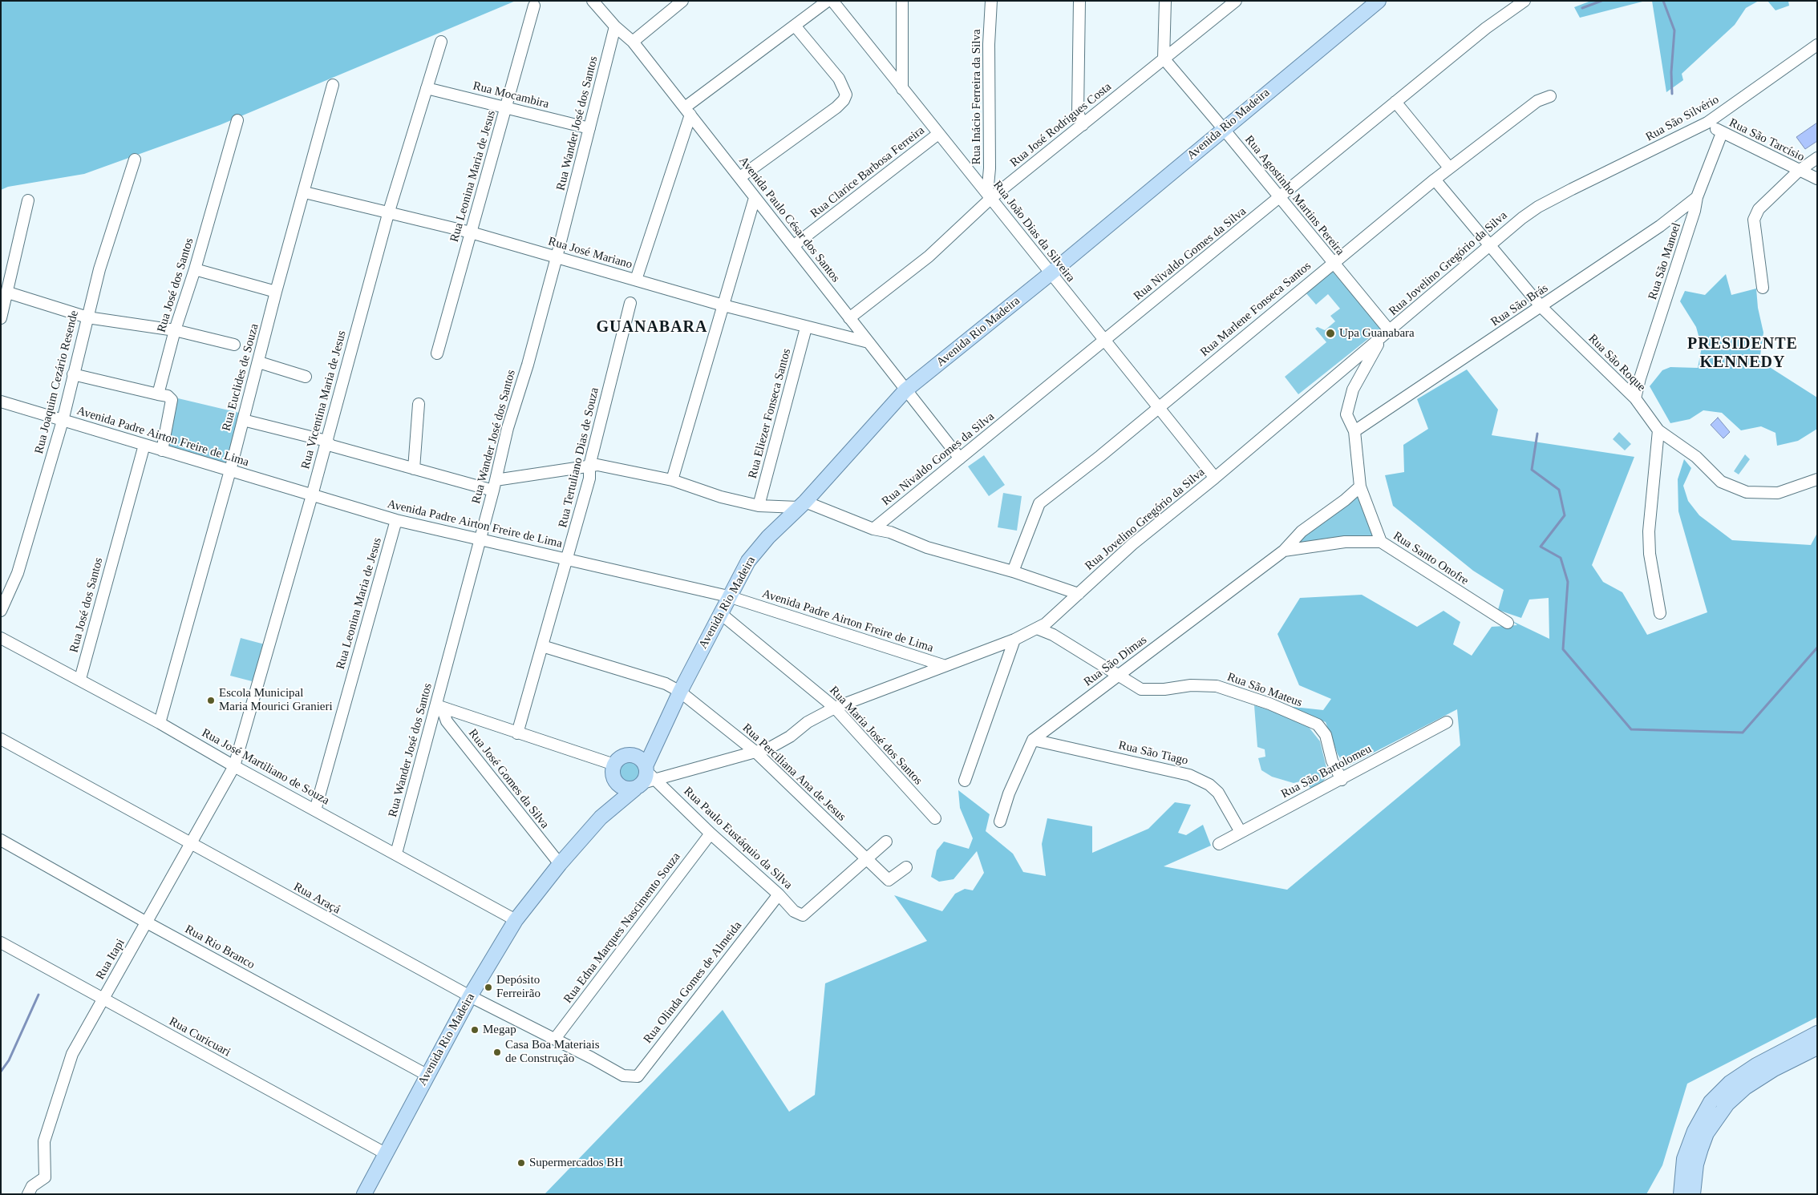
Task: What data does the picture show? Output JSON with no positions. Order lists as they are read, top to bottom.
{
  "streets": {
    "main road": ["Avenida Rio Madeira"],
    "street": [
      "Rua Mocambira",
      "Rua Inácio Ferreira da Silva",
      "Rua São Silvério",
      "Rua Wander José dos Santos",
      "Rua José Rodrigues Costa",
      "Rua São Tarcísio",
      "Rua Clarice Barbosa Ferreira",
      "Rua Leonina Maria de Jesus",
      "Rua Agostinho Martins Pereira",
      "Avenida Paulo César dos Santos",
      "Rua João Dias da Silveira",
      "Rua José Mariano",
      "Rua Nivaldo Gomes da Silva",
      "Rua São Manoel",
      "Rua Jovelino Gregório da Silva",
      "Rua José dos Santos",
      "Rua São Brás",
      "Rua Marlene Fonseca Santos",
      "Rua São Roque",
      "Rua Euclides de Souza",
      "Rua Joaquim Cezário Resende",
      "Rua Vicentina Maria de Jesus",
      "Rua Eliezer Fonseca Santos",
      "Avenida Padre Airton Freire de Lima",
      "Rua Tertuliano Dias de Souza",
      "Rua Santo Onofre",
      "Rua São Dimas",
      "Rua São Mateus",
      "Rua Maria José dos Santos",
      "Rua São Tiago",
      "Rua José Martiliano de Souza",
      "Rua São Bartolomeu",
      "Rua Perciliana Ana de Jesus",
      "Rua José Gomes da Silva",
      "Rua Paulo Eustáquio da Silva",
      "Rua Araçá",
      "Rua Edna Marques Nascimento Souza",
      "Rua Rio Branco",
      "Rua Itapi",
      "Rua Olinda Gomes de Almeida",
      "Rua Curicuari"
    ]
  },
  "crossings": [
    ["Rua Mocambira", "Rua Wander José dos Santos"],
    ["Rua Mocambira", "Rua Leonina Maria de Jesus"],
    ["Rua Mocambira", "Rua Vicentina Maria de Jesus"],
    ["Rua Inácio Ferreira da Silva", "Rua José Rodrigues Costa"],
    ["Rua Inácio Ferreira da Silva", "Rua João Dias da Silveira"],
    ["Rua São Silvério", "Rua São Tarcísio"],
    ["Rua São Silvério", "Rua Jovelino Gregório da Silva"],
    ["Rua Wander José dos Santos", "Avenida Paulo César dos Santos"],
    ["Rua Wander José dos Santos", "Rua José Mariano"],
    ["Rua Wander José dos Santos", "Avenida Padre Airton Freire de Lima"],
    ["Rua Wander José dos Santos", "Rua José Martiliano de Souza"],
    ["Rua Wander José dos Santos", "Rua José Gomes da Silva"],
    ["Avenida Rio Madeira", "Rua Agostinho Martins Pereira"],
    ["Avenida Rio Madeira", "Avenida Paulo César dos Santos"],
    ["Avenida Rio Madeira", "Rua João Dias da Silveira"],
    ["Avenida Rio Madeira", "Rua Jovelino Gregório da Silva"],
    ["Avenida Rio Madeira", "Avenida Padre Airton Freire de Lima"],
    ["Avenida Rio Madeira", "Rua Maria José dos Santos"],
    ["Avenida Rio Madeira", "Rua José Martiliano de Souza"],
    ["Avenida Rio Madeira", "Rua Perciliana Ana de Jesus"],
    ["Avenida Rio Madeira", "Rua José Gomes da Silva"],
    ["Avenida Rio Madeira", "Rua Paulo Eustáquio da Silva"],
    ["Avenida Rio Madeira", "Rua Araçá"],
    ["Avenida Rio Madeira", "Rua Rio Branco"],
    ["Avenida Rio Madeira", "Rua Curicuari"],
    ["Rua José Rodrigues Costa", "Rua Agostinho Martins Pereira"],
    ["Rua José Rodrigues Costa", "Avenida Paulo César dos Santos"],
    ["Rua José Rodrigues Costa", "Rua João Dias da Silveira"],
    ["Rua São Tarcísio", "Rua São Manoel"],
    ["Rua Clarice Barbosa Ferreira", "Avenida Paulo César dos Santos"],
    ["Rua Clarice Barbosa Ferreira", "Rua João Dias da Silveira"],
    ["Rua Leonina Maria de Jesus", "Rua José Mariano"],
    ["Rua Leonina Maria de Jesus", "Avenida Padre Airton Freire de Lima"],
    ["Rua Leonina Maria de Jesus", "Rua José Martiliano de Souza"],
    ["Rua Agostinho Martins Pereira", "Rua Nivaldo Gomes da Silva"],
    ["Rua Agostinho Martins Pereira", "Rua Jovelino Gregório da Silva"],
    ["Rua Agostinho Martins Pereira", "Rua Marlene Fonseca Santos"],
    ["Avenida Paulo César dos Santos", "Rua José Mariano"],
    ["Avenida Paulo César dos Santos", "Rua Nivaldo Gomes da Silva"],
    ["Rua João Dias da Silveira", "Rua Nivaldo Gomes da Silva"],
    ["Rua João Dias da Silveira", "Rua Jovelino Gregório da Silva"],
    ["Rua João Dias da Silveira", "Rua Marlene Fonseca Santos"],
    ["Rua José Mariano", "Rua Euclides de Souza"],
    ["Rua José Mariano", "Rua Vicentina Maria de Jesus"],
    ["Rua José Mariano", "Rua Eliezer Fonseca Santos"],
    ["Rua São Manoel", "Rua São Brás"],
    ["Rua São Manoel", "Rua São Roque"],
    ["Rua Jovelino Gregório da Silva", "Rua São Roque"],
    ["Rua Jovelino Gregório da Silva", "Avenida Padre Airton Freire de Lima"],
    ["Rua Jovelino Gregório da Silva", "Rua Santo Onofre"],
    ["Rua Jovelino Gregório da Silva", "Rua São Mateus"],
    ["Rua Jovelino Gregório da Silva", "Rua Maria José dos Santos"],
    ["Rua Jovelino Gregório da Silva", "Rua Perciliana Ana de Jesus"],
    ["Rua Jovelino Gregório da Silva", "Rua Paulo Eustáquio da Silva"],
    ["Rua José dos Santos", "Avenida Padre Airton Freire de Lima"],
    ["Rua José dos Santos", "Rua José Martiliano de Souza"],
    ["Rua São Brás", "Rua São Roque"],
    ["Rua São Brás", "Rua Santo Onofre"],
    ["Rua Marlene Fonseca Santos", "Rua São Roque"],
    ["Rua Euclides de Souza", "Avenida Padre Airton Freire de Lima"],
    ["Rua Euclides de Souza", "Rua José Martiliano de Souza"],
    ["Rua Joaquim Cezário Resende", "Avenida Padre Airton Freire de Lima"],
    ["Rua Vicentina Maria de Jesus", "Avenida Padre Airton Freire de Lima"],
    ["Rua Vicentina Maria de Jesus", "Rua José Martiliano de Souza"],
    ["Rua Vicentina Maria de Jesus", "Rua Itapi"],
    ["Avenida Padre Airton Freire de Lima", "Rua Tertuliano Dias de Souza"],
    ["Rua Tertuliano Dias de Souza", "Rua Perciliana Ana de Jesus"],
    ["Rua Santo Onofre", "Rua São Dimas"],
    ["Rua São Dimas", "Rua São Mateus"],
    ["Rua São Dimas", "Rua São Tiago"],
    ["Rua São Mateus", "Rua São Bartolomeu"],
    ["Rua São Tiago", "Rua São Bartolomeu"],
    ["Rua José Martiliano de Souza", "Rua Itapi"],
    ["Rua Perciliana Ana de Jesus", "Rua Paulo Eustáquio da Silva"],
    ["Rua Paulo Eustáquio da Silva", "Rua Edna Marques Nascimento Souza"],
    ["Rua Paulo Eustáquio da Silva", "Rua Olinda Gomes de Almeida"],
    ["Rua Araçá", "Rua Edna Marques Nascimento Souza"],
    ["Rua Araçá", "Rua Itapi"],
    ["Rua Araçá", "Rua Olinda Gomes de Almeida"],
    ["Rua Rio Branco", "Rua Itapi"],
    ["Rua Itapi", "Rua Curicuari"]
  ],
  "districts": ["GUANABARA", "PRESIDENTE KENNEDY"],
  "places": [
    "Upa Guanabara",
    "Escola Municipal Maria Mourici Granieri",
    "Depósito Ferreirão",
    "Megap",
    "Casa Boa Materiais de Construção",
    "Supermercados BH"
  ]
}
